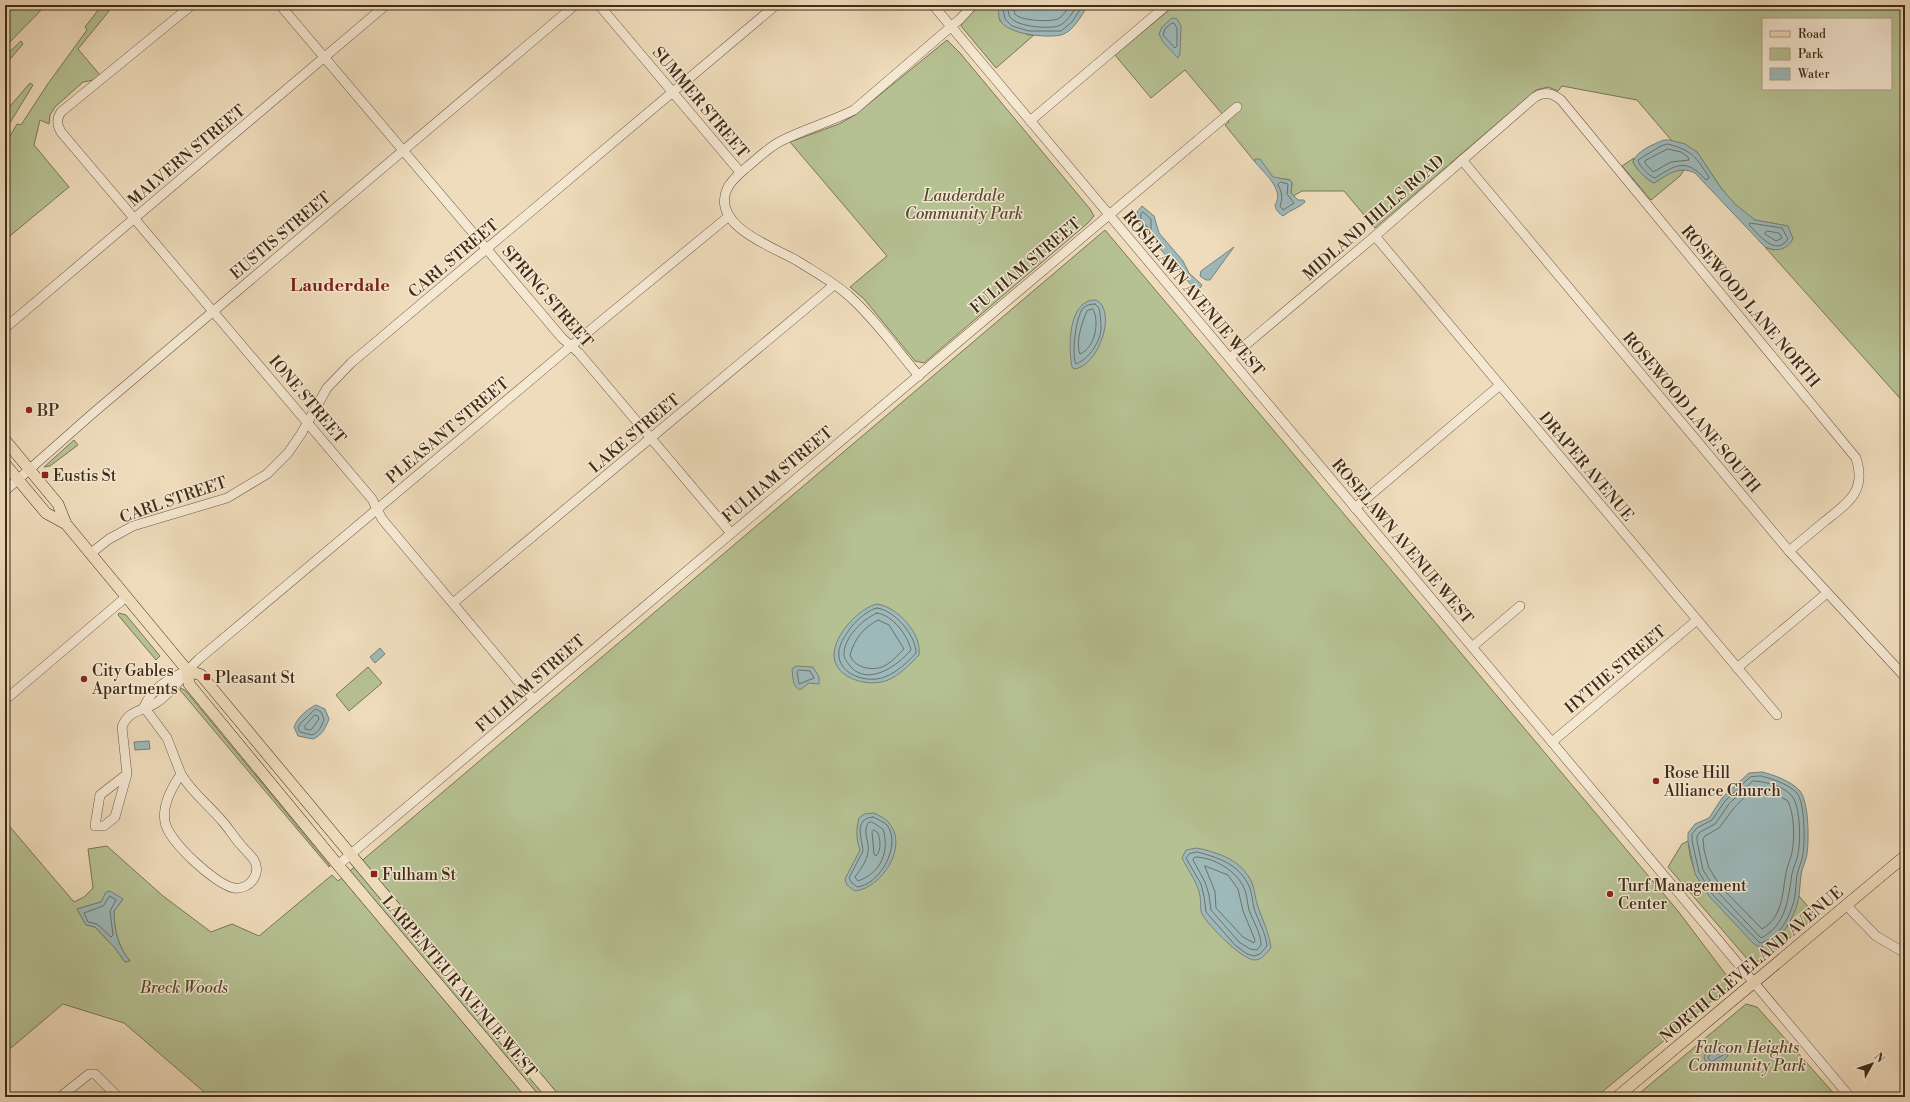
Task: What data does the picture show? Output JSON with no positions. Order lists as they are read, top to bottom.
{
  "streets": {
    "main road": ["NORTH CLEVELAND AVENUE", "LARPENTEUR AVENUE WEST"],
    "street": [
      "SUMMER STREET",
      "MALVERN STREET",
      "MIDLAND HILLS ROAD",
      "EUSTIS STREET",
      "CARL STREET",
      "FULHAM STREET",
      "ROSELAWN AVENUE WEST",
      "SPRING STREET",
      "ROSEWOOD LANE NORTH",
      "IONE STREET",
      "ROSEWOOD LANE SOUTH",
      "PLEASANT STREET",
      "LAKE STREET",
      "DRAPER AVENUE",
      "HYTHE STREET"
    ]
  },
  "crossings": [
    ["SUMMER STREET", "CARL STREET"],
    ["SUMMER STREET", "PLEASANT STREET"],
    ["MALVERN STREET", "SPRING STREET"],
    ["MALVERN STREET", "IONE STREET"],
    ["MIDLAND HILLS ROAD", "ROSELAWN AVENUE WEST"],
    ["MIDLAND HILLS ROAD", "ROSEWOOD LANE NORTH"],
    ["MIDLAND HILLS ROAD", "ROSEWOOD LANE SOUTH"],
    ["MIDLAND HILLS ROAD", "DRAPER AVENUE"],
    ["EUSTIS STREET", "SPRING STREET"],
    ["EUSTIS STREET", "IONE STREET"],
    ["EUSTIS STREET", "LARPENTEUR AVENUE WEST"],
    ["CARL STREET", "SPRING STREET"],
    ["CARL STREET", "IONE STREET"],
    ["CARL STREET", "LARPENTEUR AVENUE WEST"],
    ["FULHAM STREET", "ROSELAWN AVENUE WEST"],
    ["FULHAM STREET", "SPRING STREET"],
    ["FULHAM STREET", "IONE STREET"],
    ["FULHAM STREET", "LARPENTEUR AVENUE WEST"],
    ["ROSELAWN AVENUE WEST", "HYTHE STREET"],
    ["ROSELAWN AVENUE WEST", "NORTH CLEVELAND AVENUE"],
    ["SPRING STREET", "PLEASANT STREET"],
    ["SPRING STREET", "LAKE STREET"],
    ["ROSEWOOD LANE NORTH", "ROSEWOOD LANE SOUTH"],
    ["IONE STREET", "PLEASANT STREET"],
    ["IONE STREET", "LAKE STREET"],
    ["PLEASANT STREET", "LARPENTEUR AVENUE WEST"],
    ["DRAPER AVENUE", "HYTHE STREET"]
  ],
  "districts": ["Lauderdale"],
  "parks": ["Lauderdale Community Park", "Breck Woods", "Falcon Heights Community Park"],
  "places": {
    "other": [
      "BP",
      "City Gables Apartments",
      "Rose Hill Alliance Church",
      "Turf Management Center"
    ],
    "transit": ["Eustis St", "Pleasant St", "Fulham St"]
  },
  "legend": ["Road", "Park", "Water"],
  "north": "top right"
}
